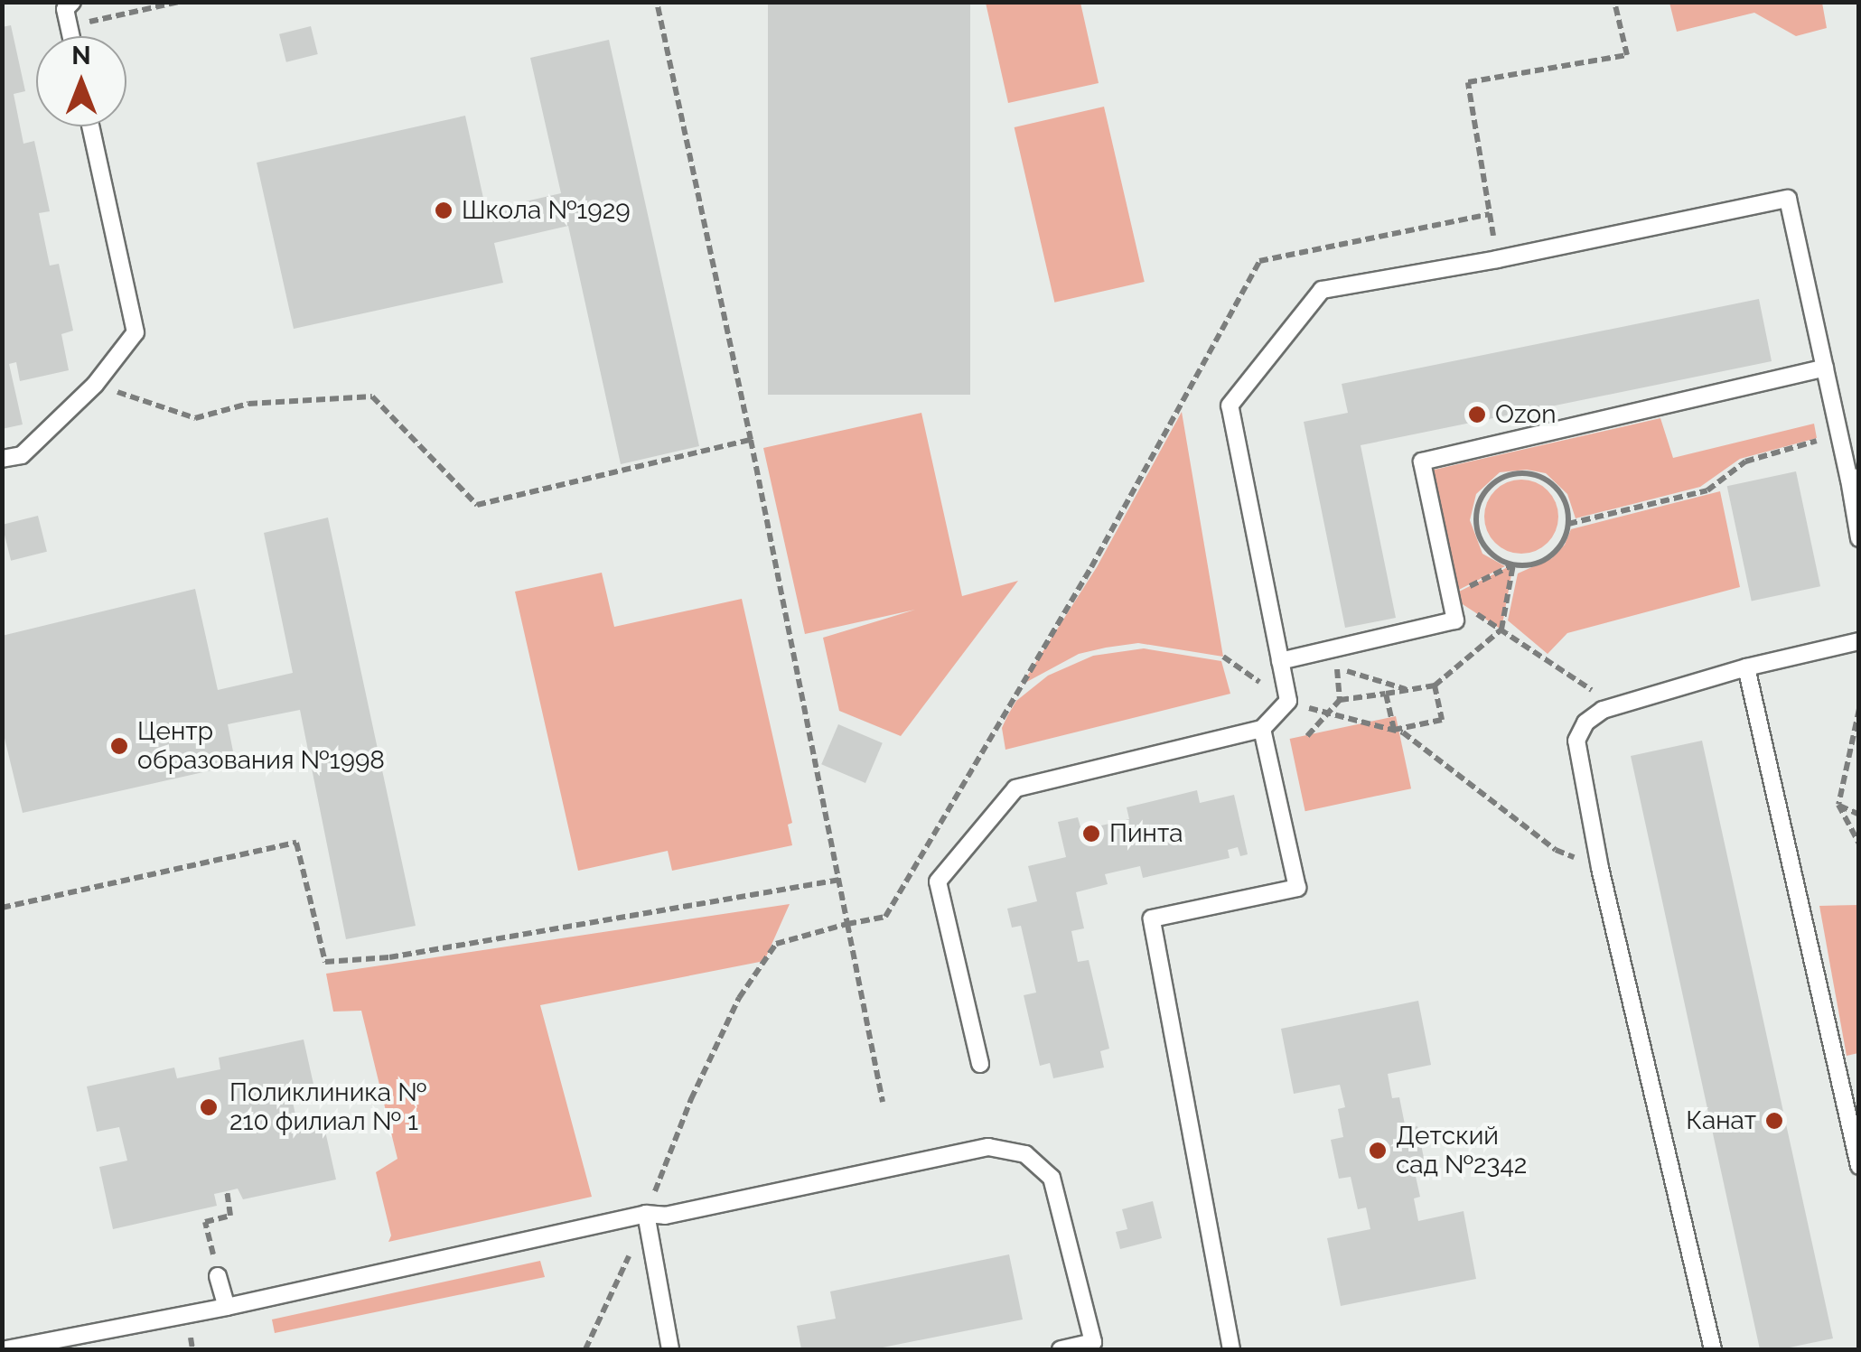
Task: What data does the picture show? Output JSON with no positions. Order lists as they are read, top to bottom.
{
  "places": [
    "Школа №1929",
    "Ozon",
    "Центр образования №1998",
    "Пинта",
    "Поликлиника № 210 филиал № 1",
    "Канат",
    "Детский сад №2342"
  ],
  "north": "top"
}
